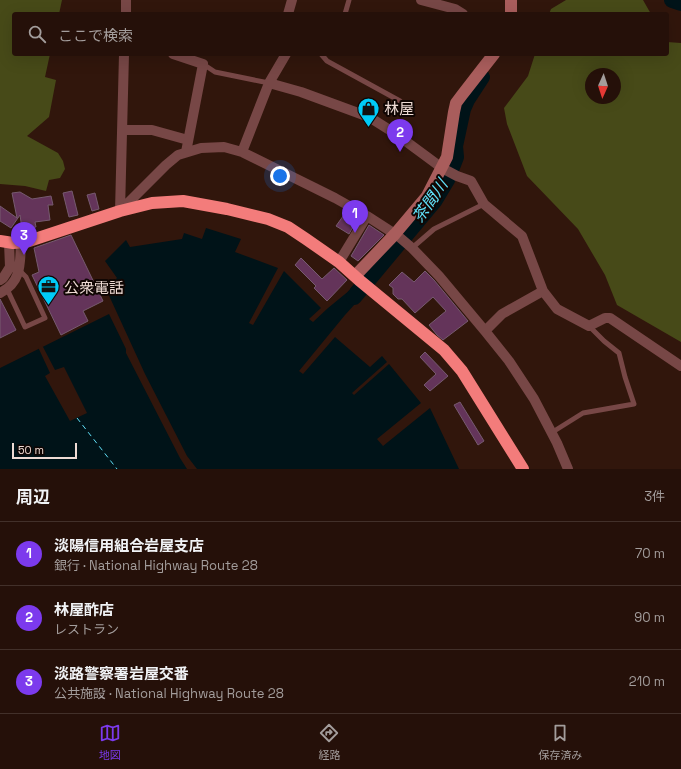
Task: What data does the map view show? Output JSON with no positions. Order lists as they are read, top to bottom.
{
  "water": ["茶間川"],
  "places": {
    "shop": ["林屋"],
    "office": ["公衆電話"]
  },
  "scale_bar": "50 m",
  "north": "bottom",
  "page": {
    "search": "ここで検索",
    "pins": ["2", "1", "3"],
    "scale": "50 m",
    "heading": ["周辺", "3件"],
    "list": [
      {
        "mark": "1",
        "name": "淡陽信用組合岩屋支店",
        "note": "銀行 · National Highway Route 28",
        "value": "70 m"
      },
      {
        "mark": "2",
        "name": "林屋酢店",
        "note": "レストラン",
        "value": "90 m"
      },
      {
        "mark": "3",
        "name": "淡路警察署岩屋交番",
        "note": "公共施設 · National Highway Route 28",
        "value": "210 m"
      }
    ],
    "nav": ["地図", "経路", "保存済み"]
  }
}
